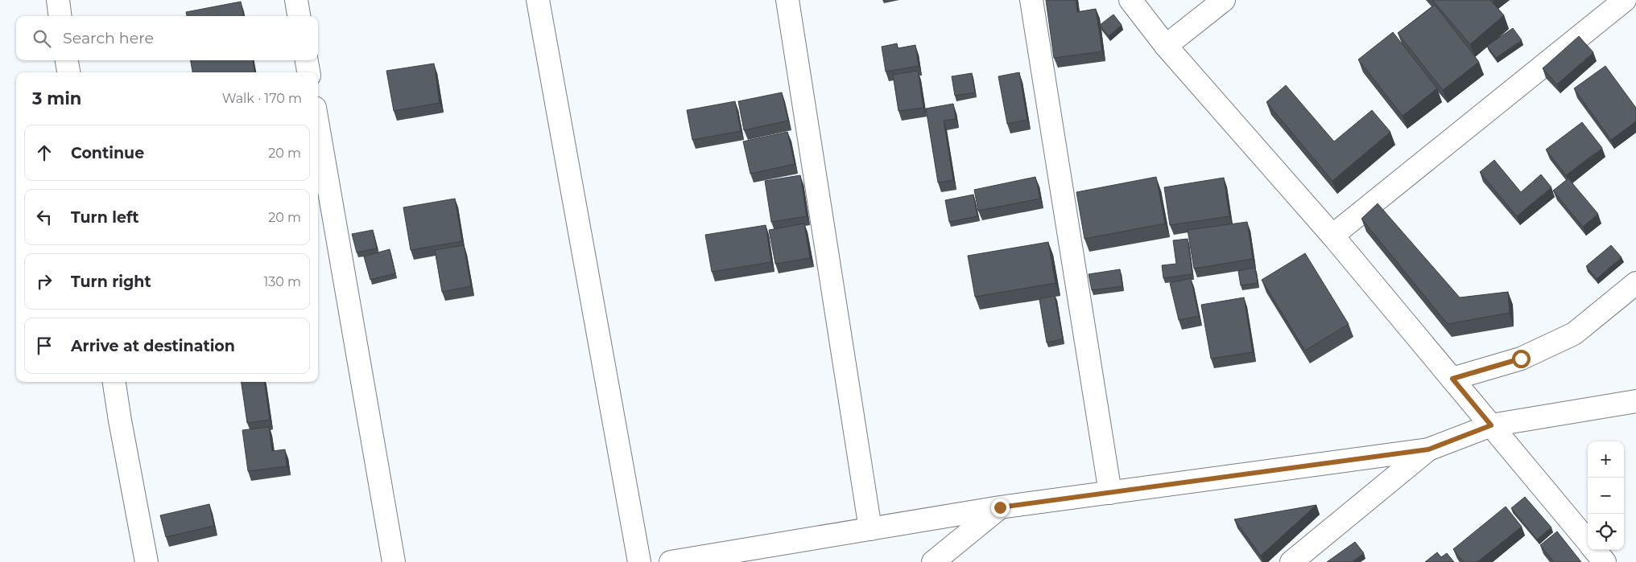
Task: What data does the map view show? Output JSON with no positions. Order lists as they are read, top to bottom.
{
  "page": {
    "search": "Search here",
    "heading": ["3 min", "Walk · 170 m"],
    "list": [
      ["Continue", "20 m"],
      ["Turn left", "20 m"],
      ["Turn right", "130 m"],
      "Arrive at destination"
    ],
    "map_buttons": ["+", "−"]
  }
}
